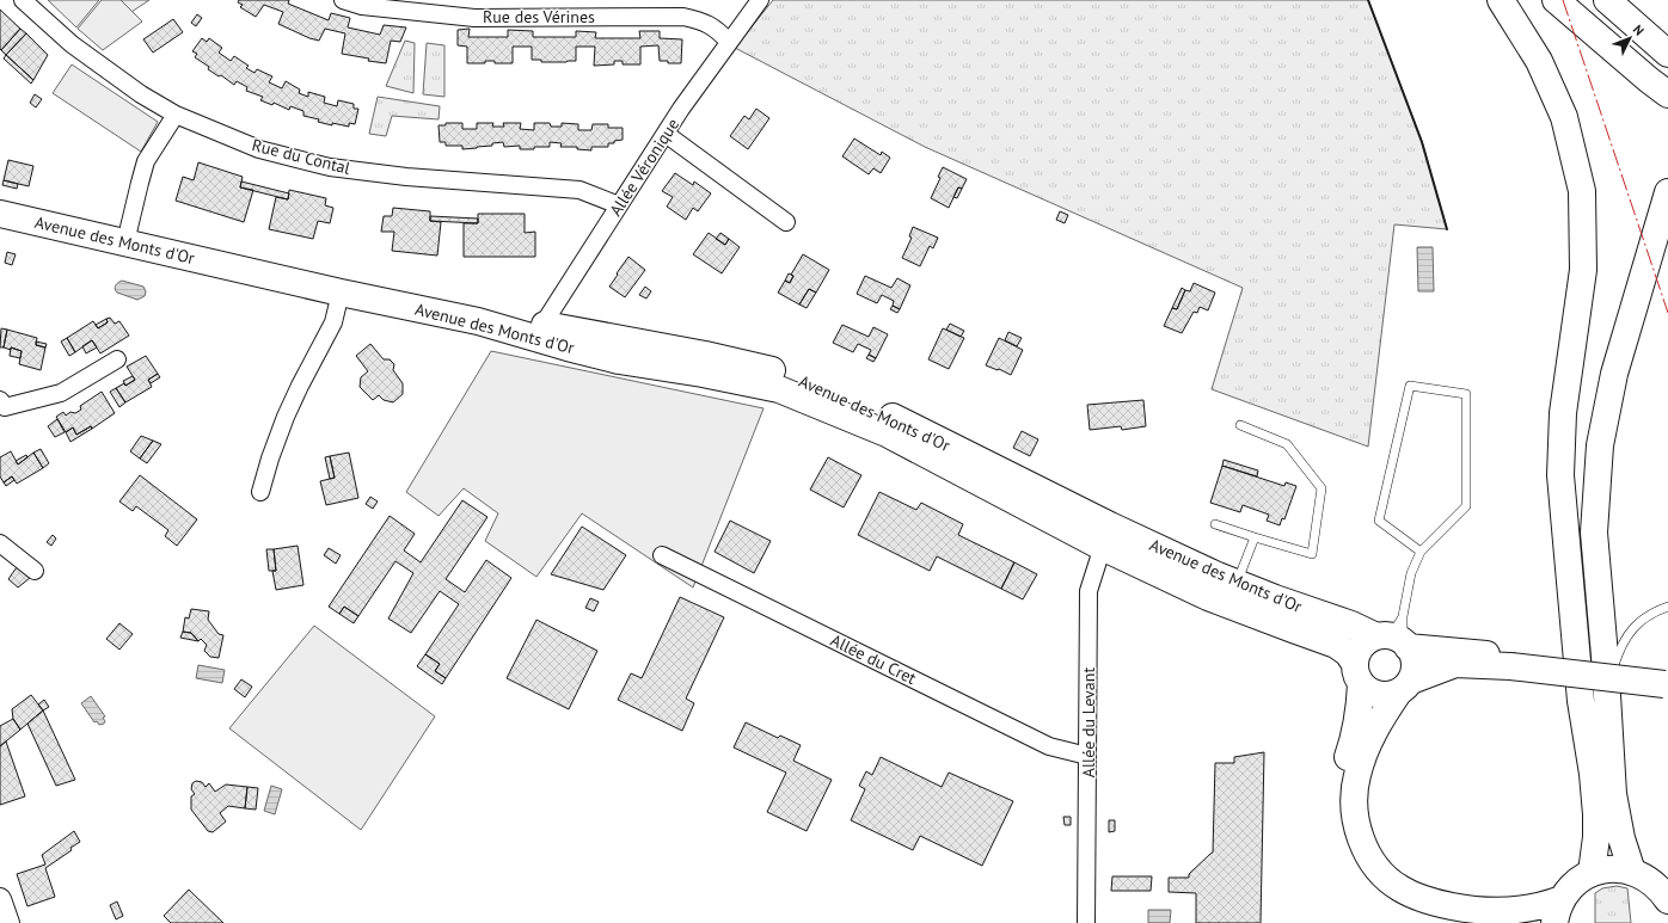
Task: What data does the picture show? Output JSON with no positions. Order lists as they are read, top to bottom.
{
  "streets": {
    "main road": ["Avenue des Monts d'Or"],
    "street": [
      "Rue des Vérines",
      "Rue du Contal",
      "Allée Véronique",
      "Allée du Cret",
      "Allée du Levant"
    ]
  },
  "crossings": [
    ["Rue des Vérines", "Allée Véronique"],
    ["Rue du Contal", "Allée Véronique"],
    ["Allée Véronique", "Avenue des Monts d'Or"],
    ["Avenue des Monts d'Or", "Allée du Levant"],
    ["Allée du Cret", "Allée du Levant"]
  ],
  "north": "top right"
}
